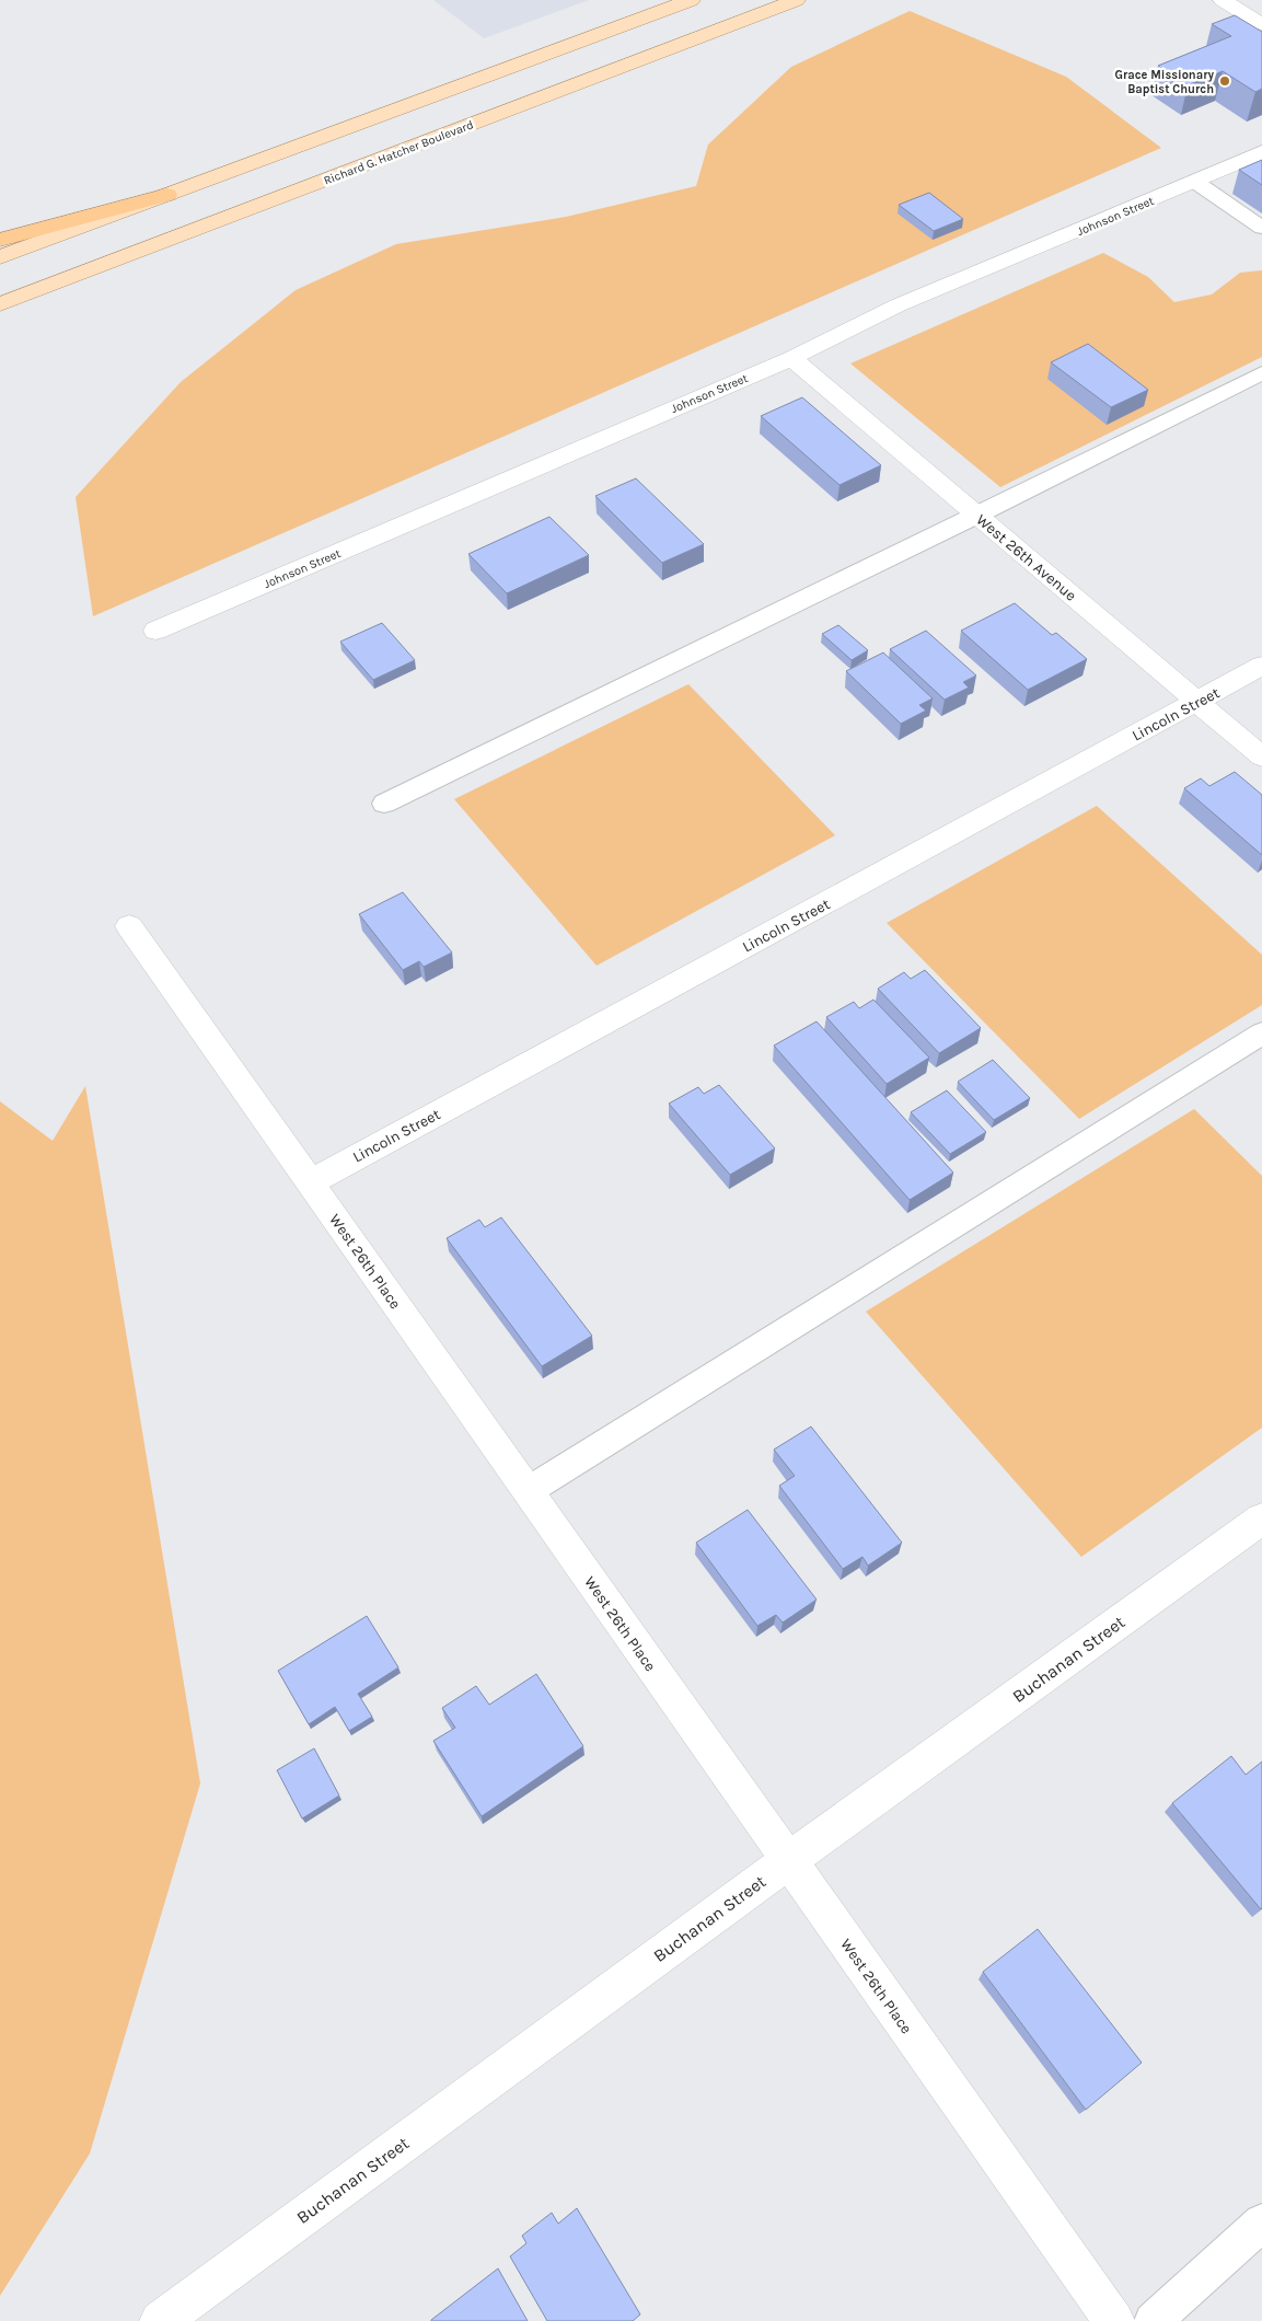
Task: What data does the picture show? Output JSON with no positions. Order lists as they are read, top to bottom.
{
  "streets": {
    "main road": ["Richard G. Hatcher Boulevard"],
    "street": [
      "Johnson Street",
      "West 26th Avenue",
      "Lincoln Street",
      "West 26th Place",
      "Buchanan Street"
    ]
  },
  "crossings": [
    ["Johnson Street", "West 26th Avenue"],
    ["West 26th Avenue", "Lincoln Street"],
    ["Lincoln Street", "West 26th Place"],
    ["West 26th Place", "Buchanan Street"]
  ],
  "places": ["Grace Missionary Baptist Church"]
}
